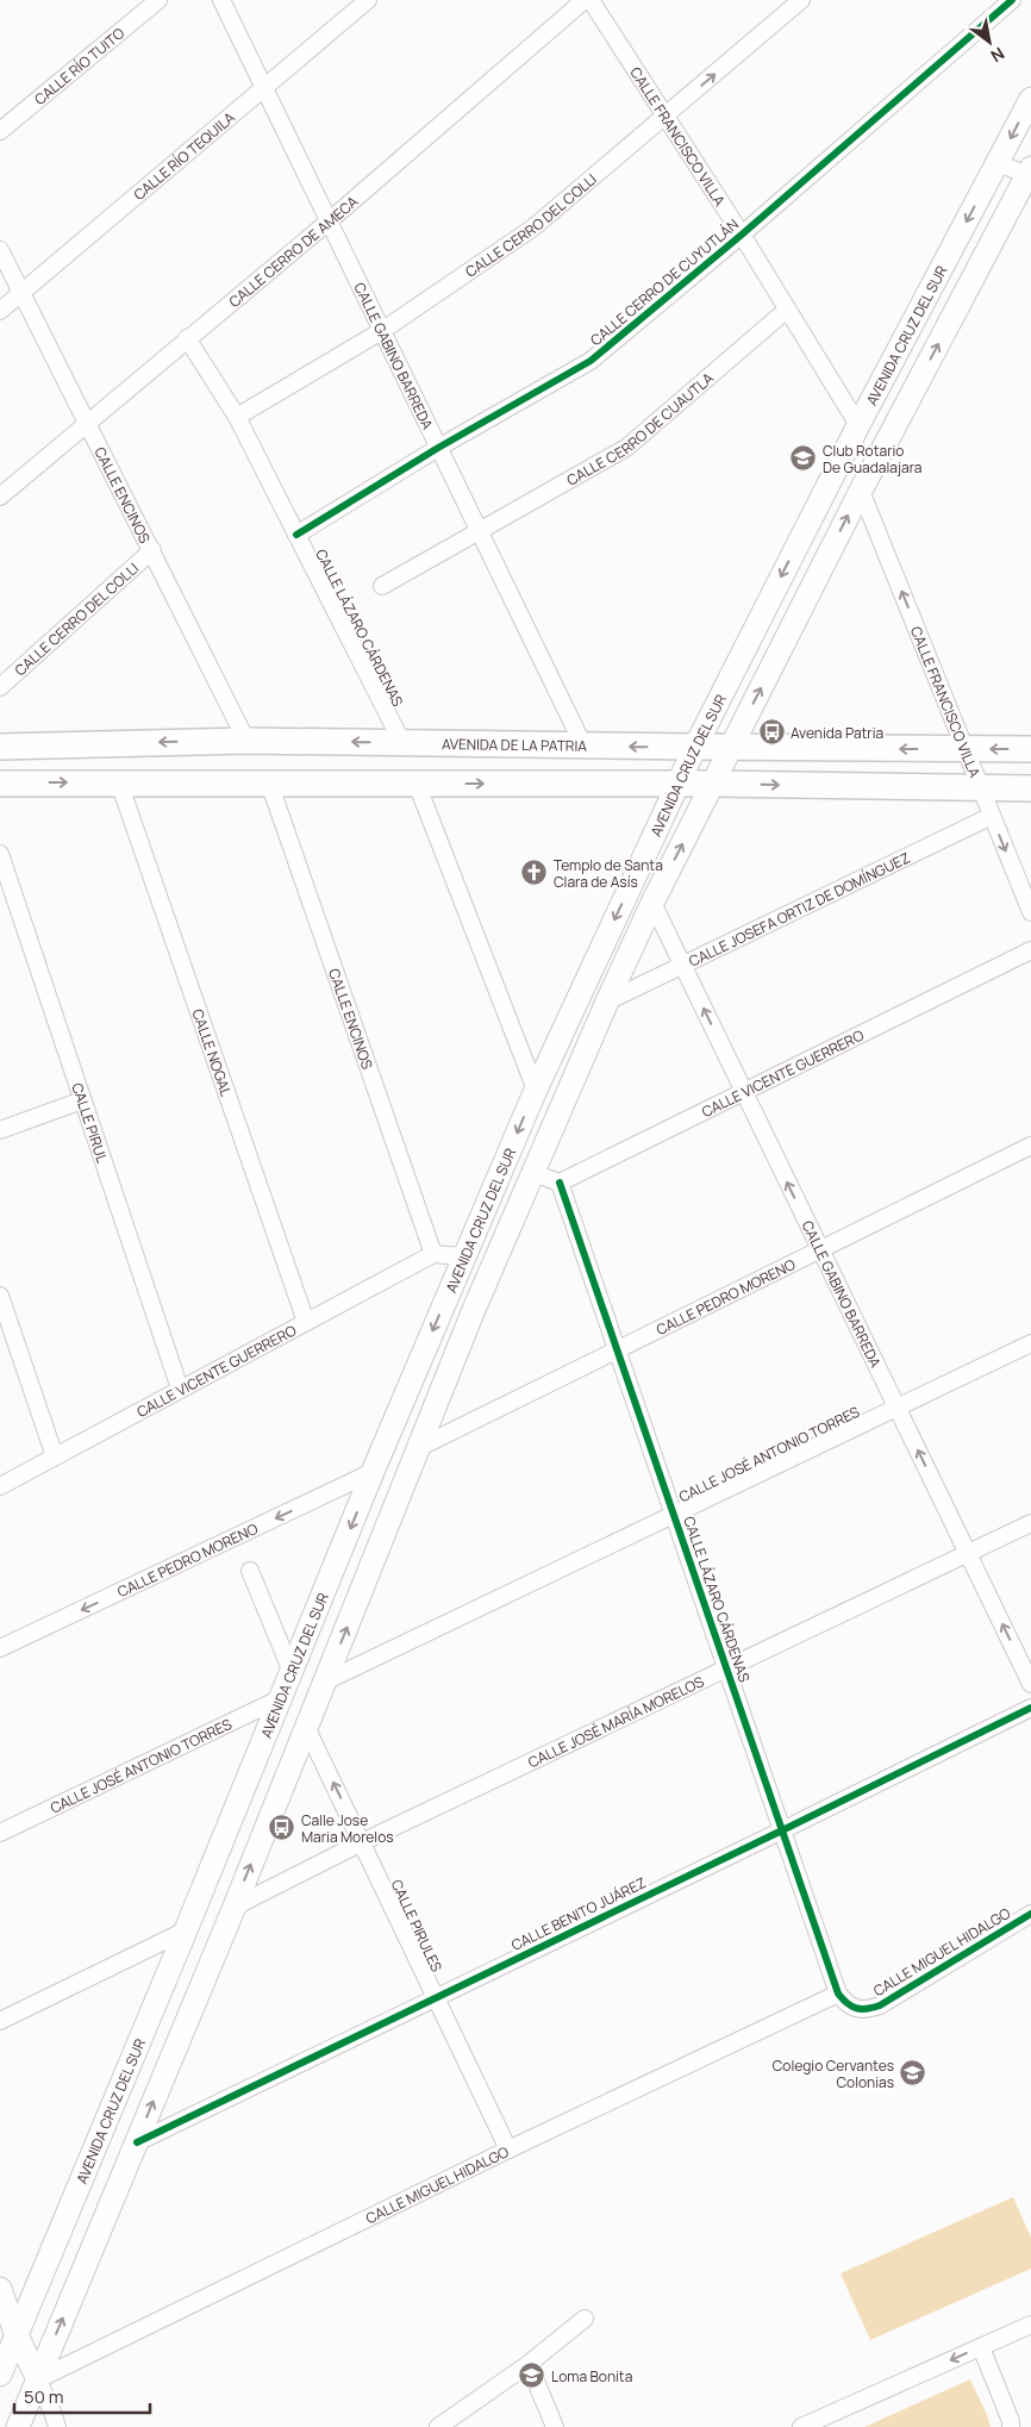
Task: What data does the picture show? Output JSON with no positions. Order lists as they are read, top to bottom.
{
  "streets": {
    "main road": ["AVENIDA CRUZ DEL SUR", "AVENIDA DE LA PATRIA"],
    "street": [
      "CALLE RÍO TUITO",
      "CALLE FRANCISCO VILLA",
      "CALLE RÍO TEQUILA",
      "CALLE CERRO DEL COLLI",
      "CALLE CERRO DE AMECA",
      "CALLE CERRO DE CUYUTLÁN",
      "CALLE GABINO BARREDA",
      "CALLE CERRO DE CUAUTLA",
      "CALLE ENCINOS",
      "CALLE LÁZARO CÁRDENAS",
      "CALLE JOSEFA ORTIZ DE DOMÍNGUEZ",
      "CALLE NOGAL",
      "CALLE VICENTE GUERRERO",
      "CALLE PIRUL",
      "CALLE PEDRO MORENO",
      "CALLE JOSÉ ANTONIO TORRES",
      "CALLE JOSÉ MARÍA MORELOS",
      "CALLE BENITO JUÁREZ",
      "CALLE PIRULES",
      "CALLE MIGUEL HIDALGO"
    ]
  },
  "crossings": [
    ["CALLE FRANCISCO VILLA", "CALLE CERRO DEL COLLI"],
    ["CALLE FRANCISCO VILLA", "CALLE CERRO DE CUYUTLÁN"],
    ["CALLE FRANCISCO VILLA", "AVENIDA CRUZ DEL SUR"],
    ["CALLE FRANCISCO VILLA", "CALLE CERRO DE CUAUTLA"],
    ["CALLE FRANCISCO VILLA", "AVENIDA DE LA PATRIA"],
    ["CALLE FRANCISCO VILLA", "CALLE JOSEFA ORTIZ DE DOMÍNGUEZ"],
    ["CALLE RÍO TEQUILA", "CALLE GABINO BARREDA"],
    ["CALLE RÍO TEQUILA", "CALLE ENCINOS"],
    ["CALLE CERRO DEL COLLI", "CALLE GABINO BARREDA"],
    ["CALLE CERRO DEL COLLI", "CALLE ENCINOS"],
    ["CALLE CERRO DEL COLLI", "CALLE LÁZARO CÁRDENAS"],
    ["CALLE CERRO DE AMECA", "CALLE GABINO BARREDA"],
    ["CALLE CERRO DE AMECA", "CALLE ENCINOS"],
    ["CALLE CERRO DE AMECA", "CALLE LÁZARO CÁRDENAS"],
    ["CALLE CERRO DE CUYUTLÁN", "CALLE GABINO BARREDA"],
    ["CALLE CERRO DE CUYUTLÁN", "CALLE LÁZARO CÁRDENAS"],
    ["AVENIDA CRUZ DEL SUR", "CALLE GABINO BARREDA"],
    ["AVENIDA CRUZ DEL SUR", "AVENIDA DE LA PATRIA"],
    ["AVENIDA CRUZ DEL SUR", "CALLE JOSEFA ORTIZ DE DOMÍNGUEZ"],
    ["AVENIDA CRUZ DEL SUR", "CALLE PEDRO MORENO"],
    ["AVENIDA CRUZ DEL SUR", "CALLE JOSÉ ANTONIO TORRES"],
    ["AVENIDA CRUZ DEL SUR", "CALLE JOSÉ MARÍA MORELOS"],
    ["AVENIDA CRUZ DEL SUR", "CALLE BENITO JUÁREZ"],
    ["AVENIDA CRUZ DEL SUR", "CALLE PIRULES"],
    ["AVENIDA CRUZ DEL SUR", "CALLE MIGUEL HIDALGO"],
    ["CALLE GABINO BARREDA", "CALLE CERRO DE CUAUTLA"],
    ["CALLE GABINO BARREDA", "AVENIDA DE LA PATRIA"],
    ["CALLE GABINO BARREDA", "CALLE JOSEFA ORTIZ DE DOMÍNGUEZ"],
    ["CALLE GABINO BARREDA", "CALLE VICENTE GUERRERO"],
    ["CALLE GABINO BARREDA", "CALLE PEDRO MORENO"],
    ["CALLE GABINO BARREDA", "CALLE JOSÉ ANTONIO TORRES"],
    ["CALLE GABINO BARREDA", "CALLE JOSÉ MARÍA MORELOS"],
    ["CALLE ENCINOS", "AVENIDA DE LA PATRIA"],
    ["CALLE ENCINOS", "CALLE VICENTE GUERRERO"],
    ["CALLE LÁZARO CÁRDENAS", "AVENIDA DE LA PATRIA"],
    ["CALLE LÁZARO CÁRDENAS", "CALLE VICENTE GUERRERO"],
    ["CALLE LÁZARO CÁRDENAS", "CALLE PEDRO MORENO"],
    ["CALLE LÁZARO CÁRDENAS", "CALLE JOSÉ ANTONIO TORRES"],
    ["CALLE LÁZARO CÁRDENAS", "CALLE JOSÉ MARÍA MORELOS"],
    ["CALLE LÁZARO CÁRDENAS", "CALLE BENITO JUÁREZ"],
    ["CALLE LÁZARO CÁRDENAS", "CALLE MIGUEL HIDALGO"],
    ["CALLE NOGAL", "CALLE VICENTE GUERRERO"],
    ["CALLE VICENTE GUERRERO", "CALLE PIRUL"],
    ["CALLE JOSÉ MARÍA MORELOS", "CALLE PIRULES"],
    ["CALLE BENITO JUÁREZ", "CALLE PIRULES"],
    ["CALLE PIRULES", "CALLE MIGUEL HIDALGO"]
  ],
  "one_way": ["CALLE GABINO BARREDA", "CALLE PEDRO MORENO"],
  "places": {
    "school or university": ["Club Rotario De Guadalajara", "Colegio Cervantes Colonias", "Loma Bonita"],
    "bus stop": ["Avenida Patria", "Calle Jose Maria Morelos"],
    "church": ["Templo de Santa Clara de Asís"]
  },
  "scale_bar": "50 m",
  "north": "bottom right"
}
